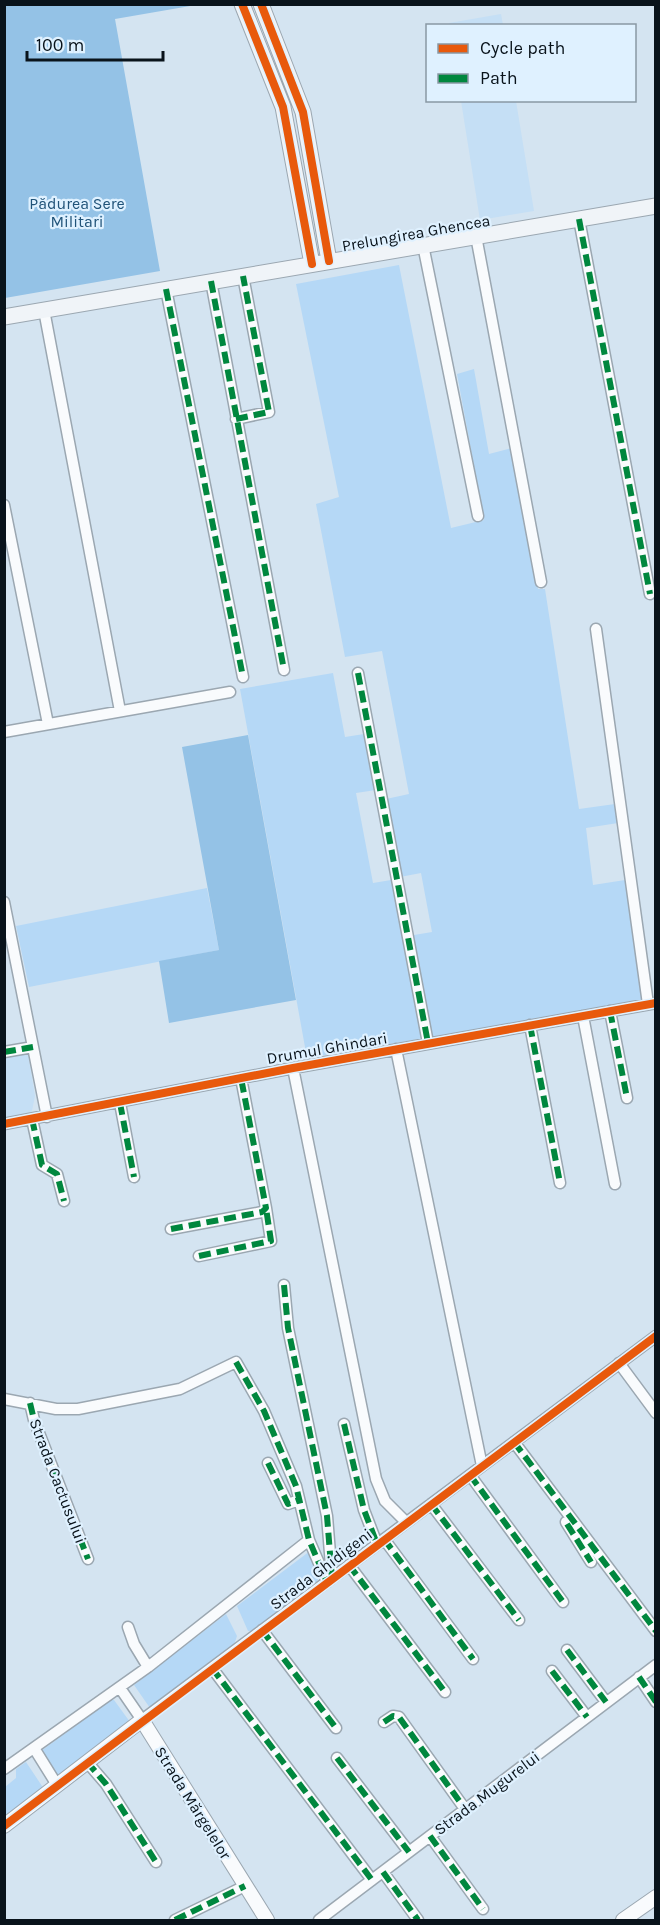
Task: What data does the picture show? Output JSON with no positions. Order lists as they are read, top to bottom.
{
  "streets": {
    "main road": ["Prelungirea Ghencea"],
    "street": [
      "Drumul Ghindari",
      "Strada Cactusului",
      "Strada Ghidigeni",
      "Strada Mugurelui",
      "Strada Mărgelelor"
    ]
  },
  "crossings": [
    ["Strada Ghidigeni", "Strada Mărgelelor"]
  ],
  "parks": ["Pădurea Sere Militari"],
  "legend": ["Cycle path", "Path"],
  "scale_bar": "100 m"
}
